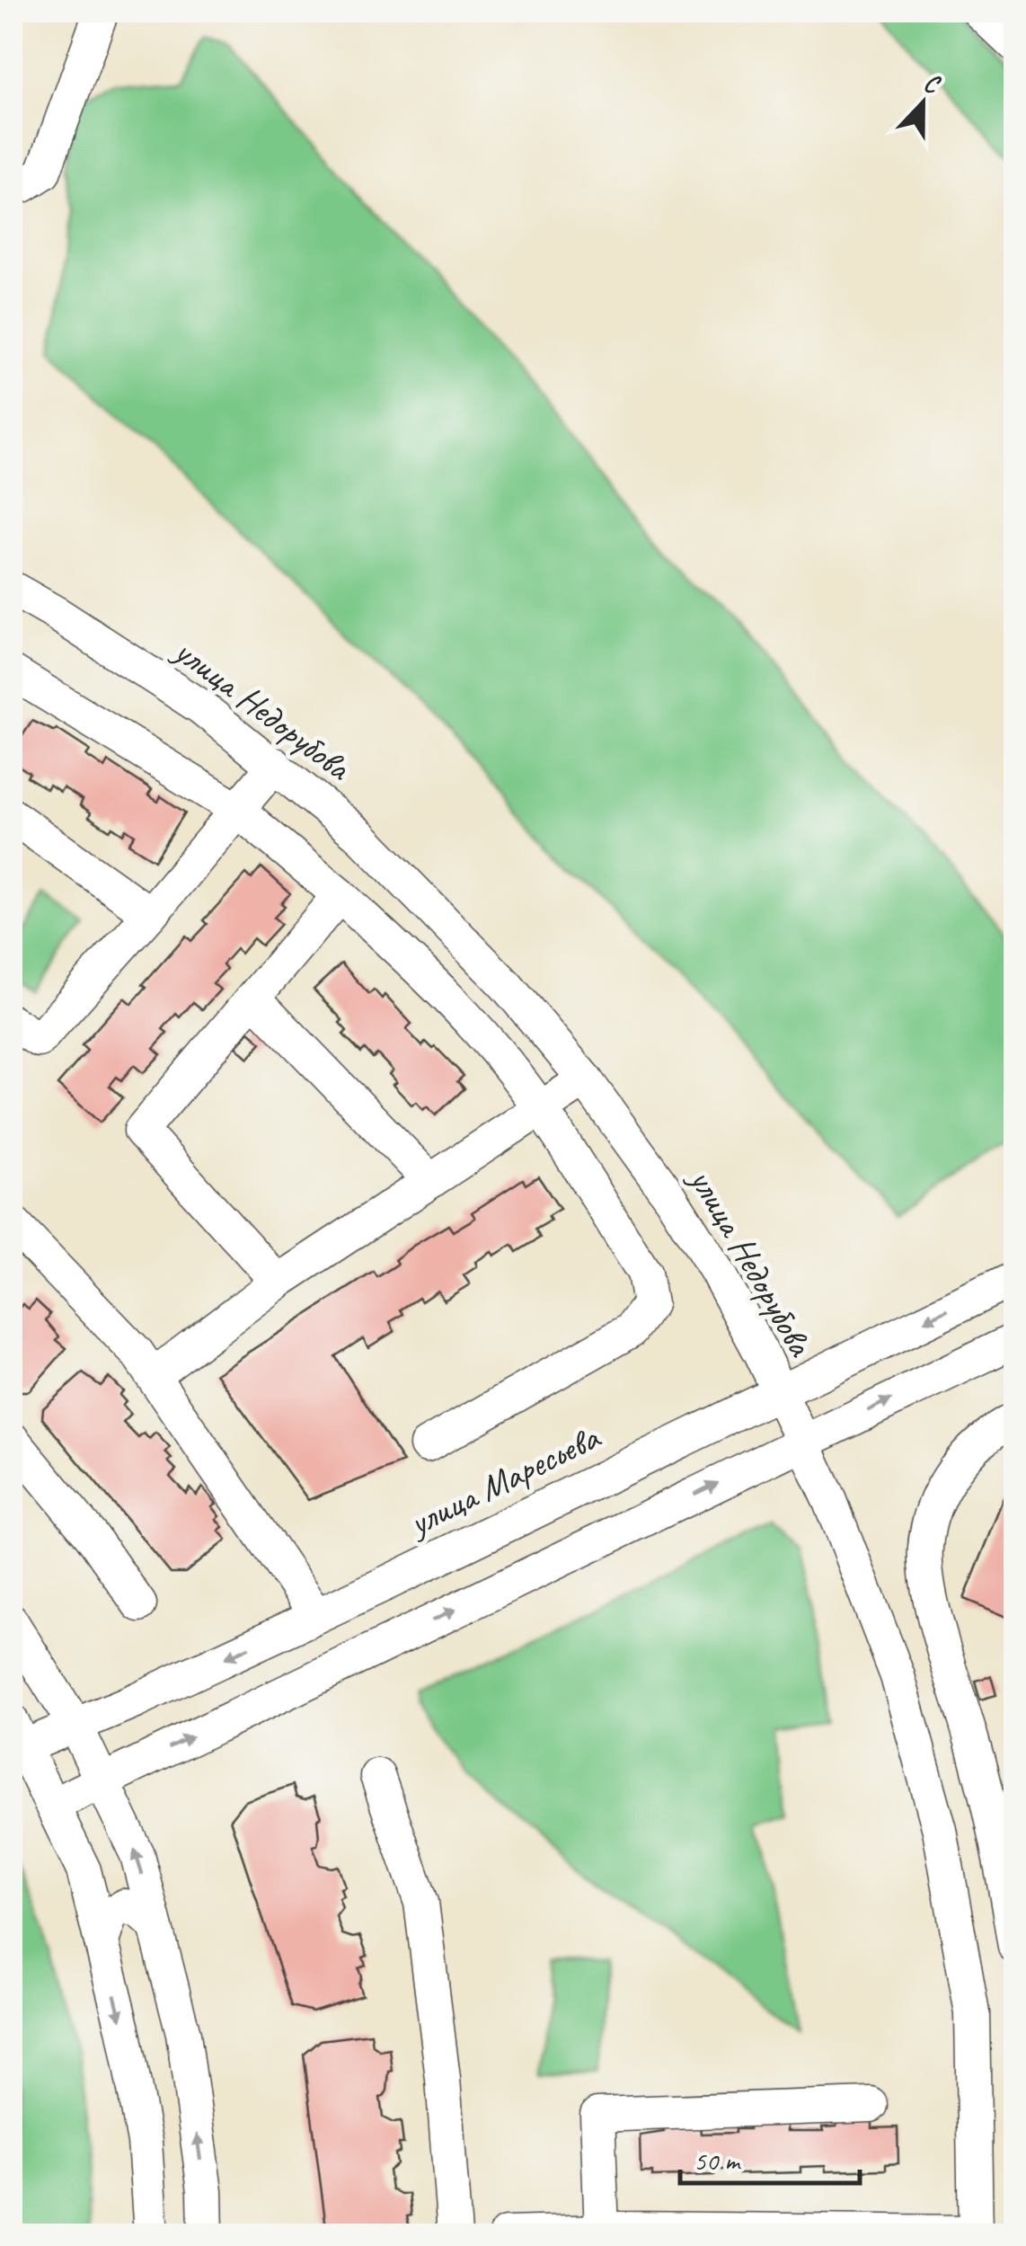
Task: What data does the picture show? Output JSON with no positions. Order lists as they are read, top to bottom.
{
  "streets": {
    "street": ["улица Недорубова", "улица Маресьева"]
  },
  "crossings": [
    ["улица Недорубова", "улица Маресьева"]
  ],
  "scale_bar": "50 m",
  "north": "top"
}
